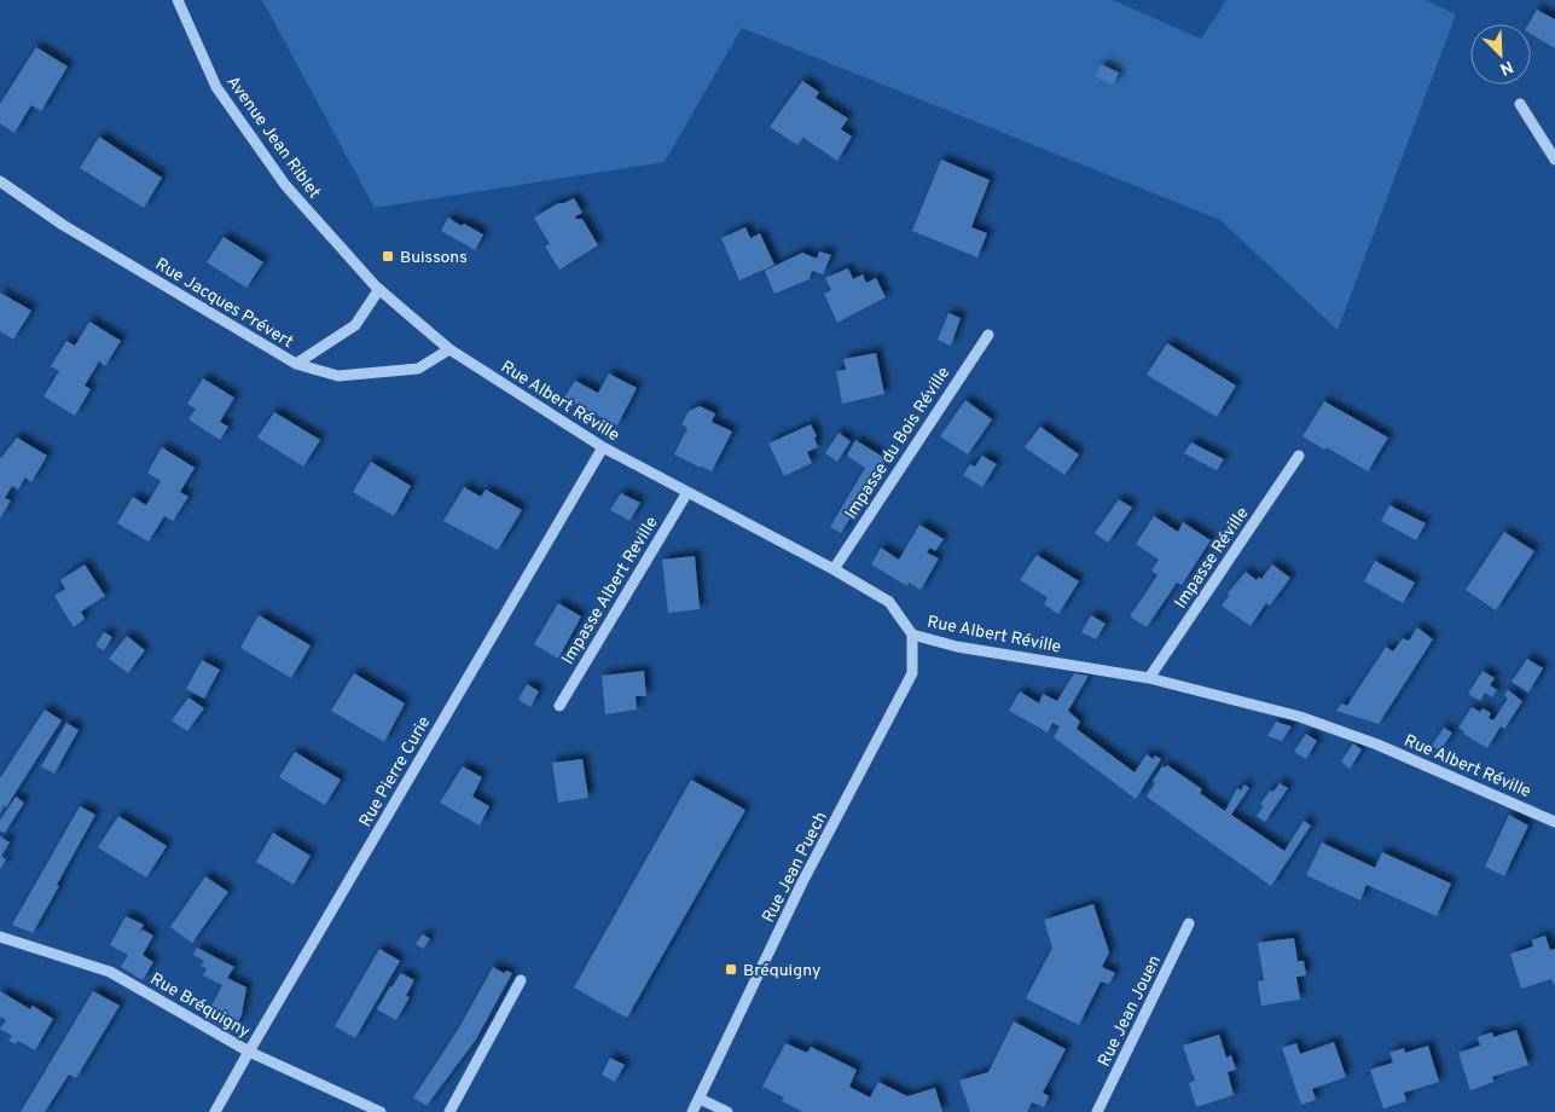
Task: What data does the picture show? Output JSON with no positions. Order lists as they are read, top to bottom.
{
  "streets": {
    "street": [
      "Avenue Jean Riblet",
      "Rue Jacques Prévert",
      "Rue Albert Réville",
      "Impasse du Bois Réville",
      "Impasse Réville",
      "Impasse Albert Reville",
      "Rue Pierre Curie",
      "Rue Jean Puech",
      "Rue Bréquigny",
      "Rue Jean Jouen"
    ]
  },
  "crossings": [
    ["Avenue Jean Riblet", "Rue Jacques Prévert"],
    ["Avenue Jean Riblet", "Rue Albert Réville"],
    ["Rue Jacques Prévert", "Rue Albert Réville"],
    ["Rue Albert Réville", "Impasse du Bois Réville"],
    ["Rue Albert Réville", "Impasse Réville"],
    ["Rue Albert Réville", "Impasse Albert Reville"],
    ["Rue Albert Réville", "Rue Pierre Curie"],
    ["Rue Albert Réville", "Rue Jean Puech"],
    ["Rue Pierre Curie", "Rue Bréquigny"]
  ],
  "places": {
    "transit": ["Buissons", "Bréquigny"]
  },
  "north": "bottom right"
}
